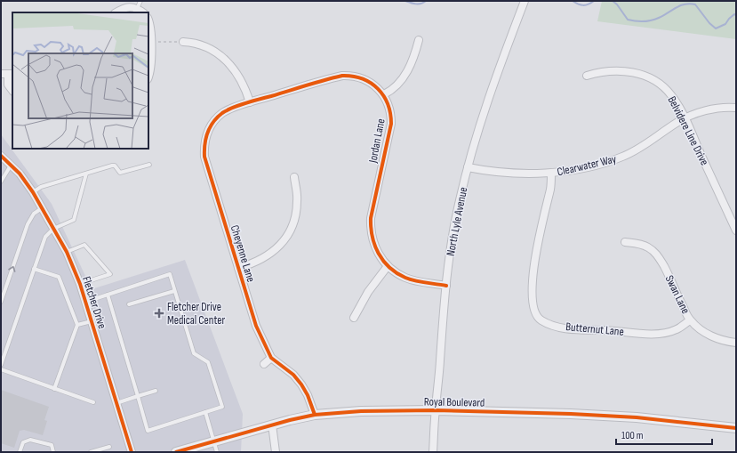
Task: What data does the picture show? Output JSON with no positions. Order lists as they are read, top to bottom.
{
  "streets": {
    "street": [
      "Belvidere Line Drive",
      "Jordan Lane",
      "Clearwater Way",
      "North Lyle Avenue",
      "Cheyenne Lane",
      "Swan Lane",
      "Fletcher Drive",
      "Butternut Lane",
      "Royal Boulevard"
    ]
  },
  "crossings": [
    ["Belvidere Line Drive", "Clearwater Way"],
    ["Jordan Lane", "North Lyle Avenue"],
    ["Clearwater Way", "North Lyle Avenue"],
    ["Clearwater Way", "Butternut Lane"],
    ["North Lyle Avenue", "Royal Boulevard"],
    ["Cheyenne Lane", "Royal Boulevard"],
    ["Swan Lane", "Butternut Lane"]
  ],
  "places": {
    "health": ["Fletcher Drive Medical Center"]
  },
  "scale_bar": "100 m"
}
